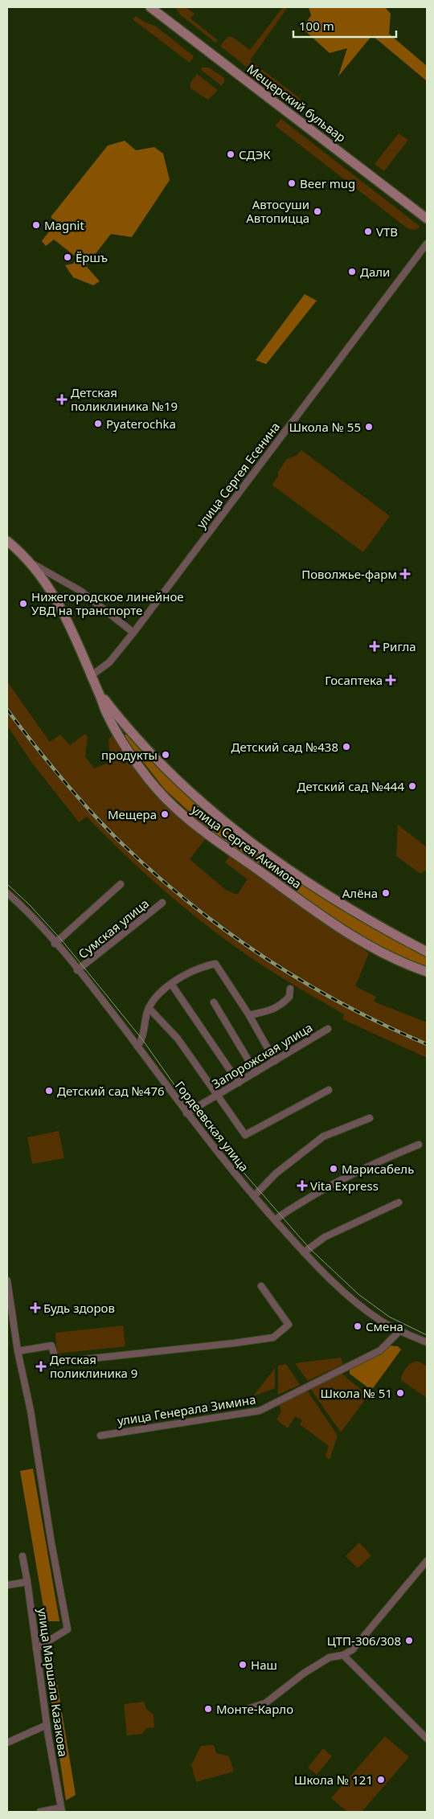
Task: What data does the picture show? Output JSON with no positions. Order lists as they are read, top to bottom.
{
  "streets": {
    "main road": ["Мещерский бульвар", "улица Сергея Акимова"],
    "street": [
      "улица Сергея Есенина",
      "Сумская улица",
      "Запорожская улица",
      "Гордеевская улица",
      "улица Генерала Зимина",
      "улица Маршала Казакова"
    ]
  },
  "crossings": [
    ["улица Сергея Есенина", "улица Сергея Акимова"],
    ["Сумская улица", "Гордеевская улица"],
    ["Запорожская улица", "Гордеевская улица"],
    ["Гордеевская улица", "улица Генерала Зимина"]
  ],
  "places": {
    "other": [
      "СДЭК",
      "Beer mug",
      "Автосуши Автопицца",
      "Magnit",
      "VTB",
      "Ёршъ",
      "Дали",
      "Pyaterochka",
      "Школа № 55",
      "Нижегородское линейное УВД на транспорте",
      "Детский сад №438",
      "продукты",
      "Детский сад №444",
      "Мещера",
      "Алёна",
      "Детский сад №476",
      "Марисабель",
      "Смена",
      "Школа № 51",
      "ЦТП-306/308",
      "Наш",
      "Монте-Карло",
      "Школа № 121"
    ],
    "health": [
      "Детская поликлиника №19",
      "Поволжье-фарм",
      "Ригла",
      "Госаптека",
      "Vita Express",
      "Будь здоров",
      "Детская поликлиника 9"
    ]
  },
  "scale_bar": "100 m"
}
